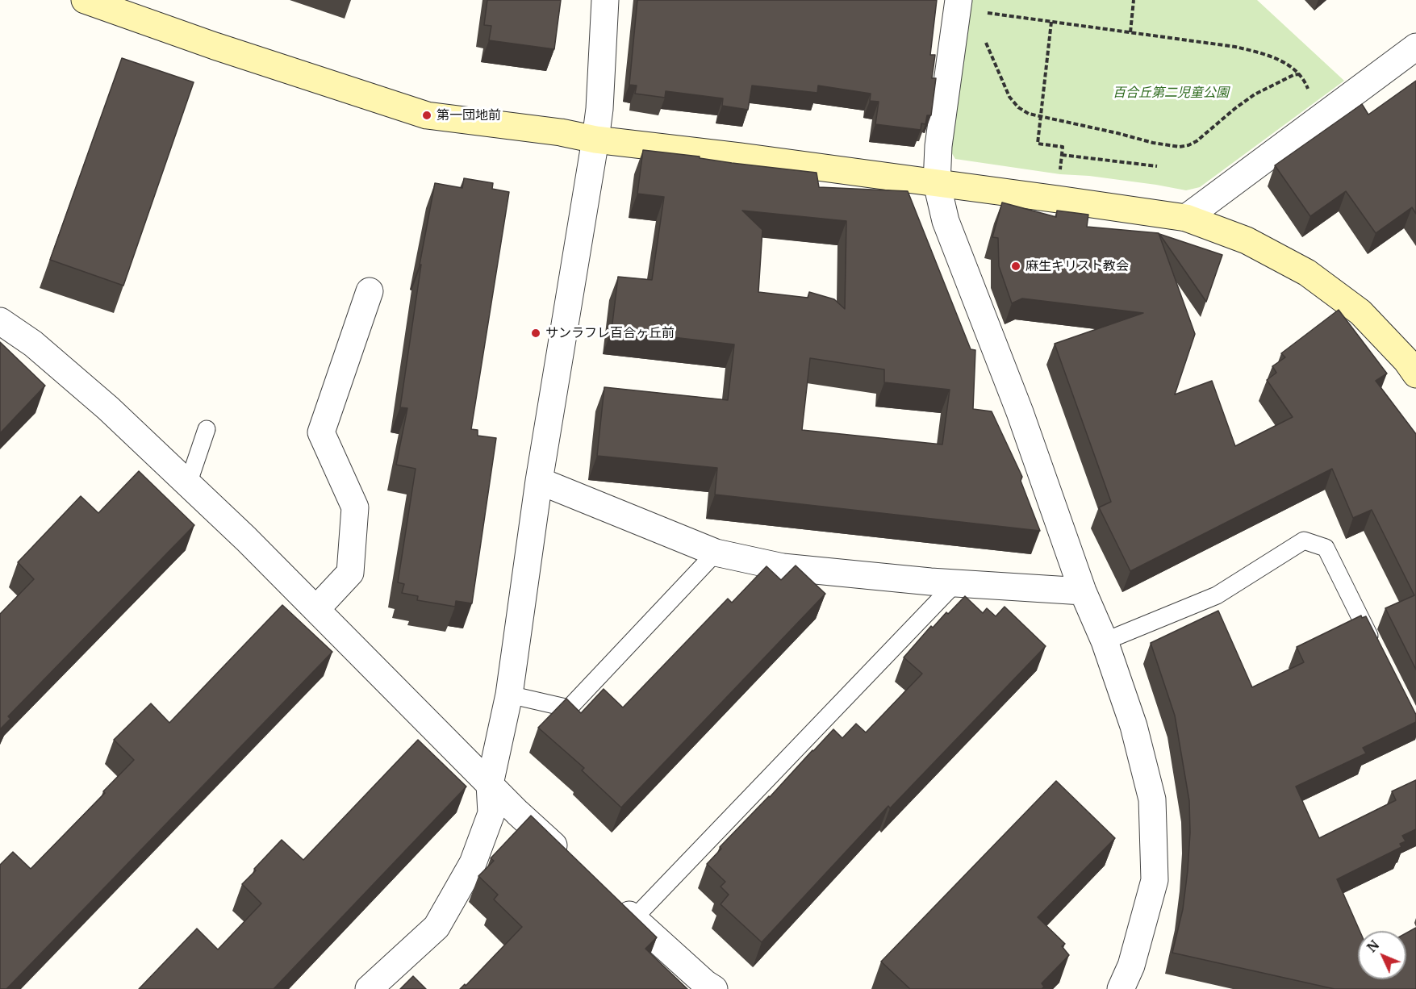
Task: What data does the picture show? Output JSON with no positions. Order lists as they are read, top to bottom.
{
  "parks": ["百合丘第二児童公園"],
  "places": ["第一団地前", "麻生キリスト教会", "サンラフレ百合ヶ丘前"],
  "north": "top left"
}
